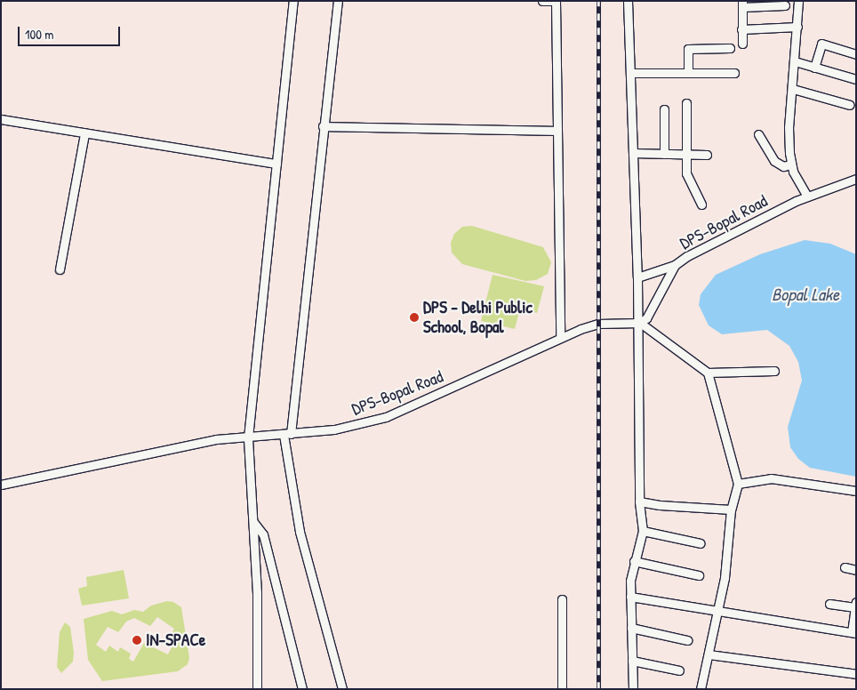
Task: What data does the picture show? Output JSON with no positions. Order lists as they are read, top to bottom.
{
  "streets": {
    "street": ["DPS-Bopal Road"]
  },
  "water": ["Bopal Lake"],
  "places": ["DPS - Delhi Public School, Bopal", "IN-SPACe"],
  "scale_bar": "100 m"
}
